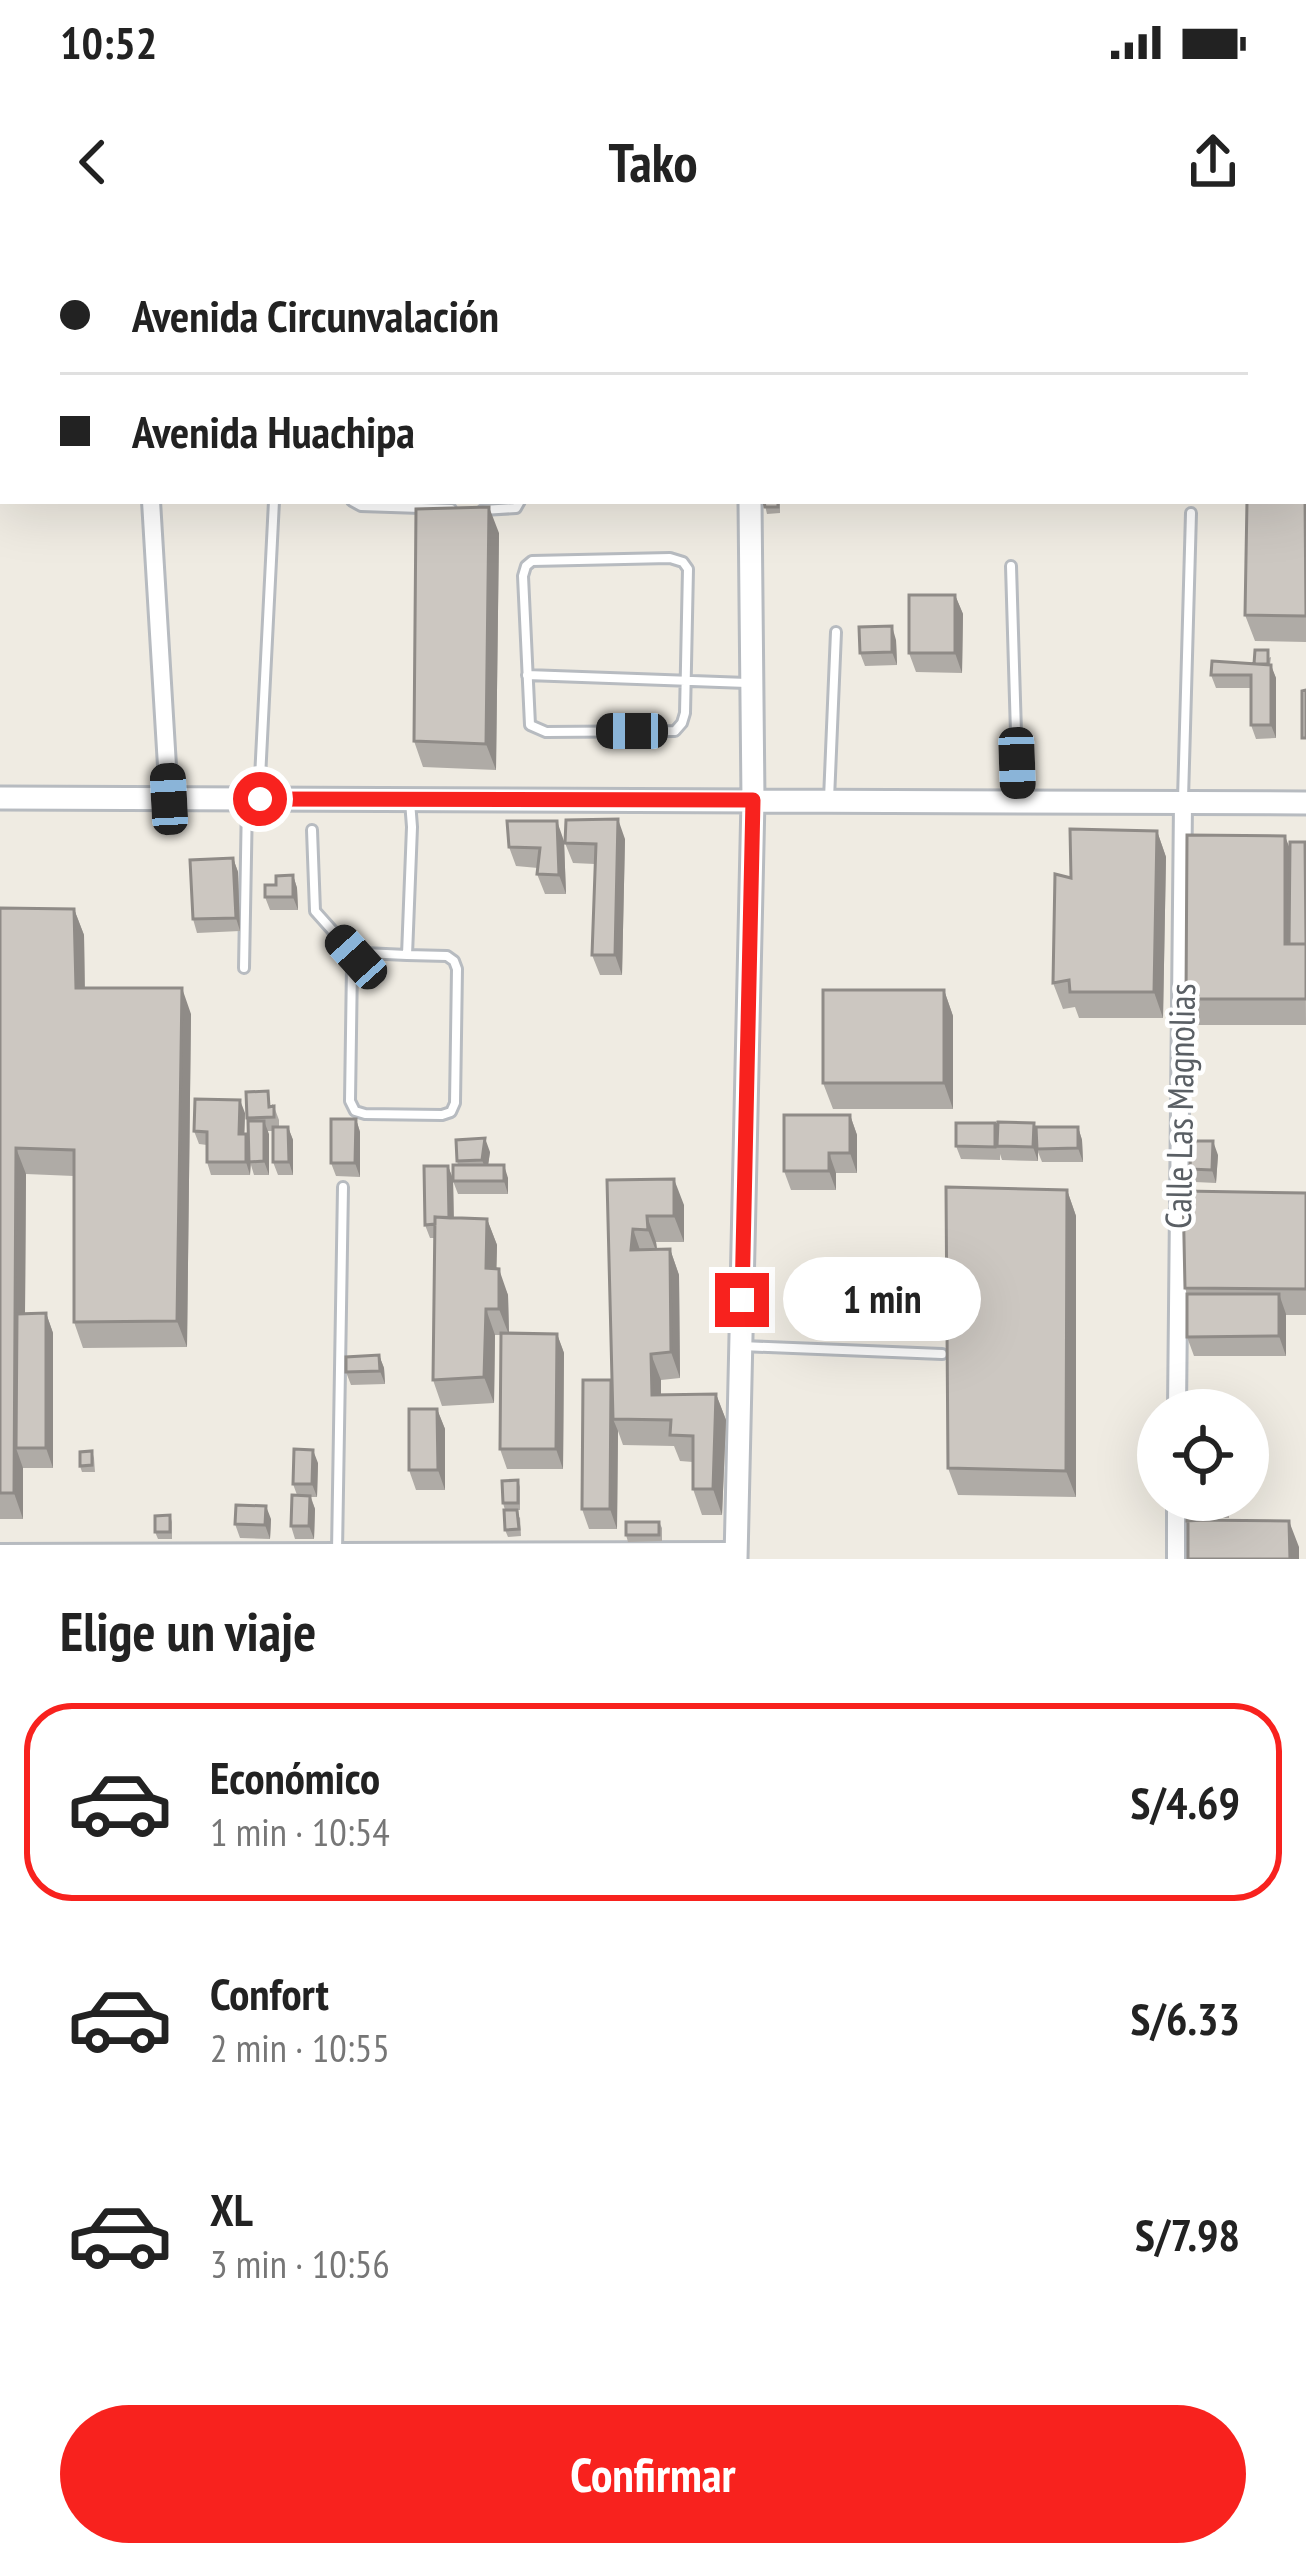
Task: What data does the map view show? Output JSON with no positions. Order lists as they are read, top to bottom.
{
  "streets": {
    "street": ["Calle Las Magnolias"]
  },
  "page": {
    "status": "10:52",
    "header": "Tako",
    "banner": ["Avenida Circunvalación", "Avenida Huachipa"],
    "bubble": "1 min",
    "heading": "Elige un viaje",
    "list": [
      {
        "name": "Económico",
        "note": "1 min · 10:54",
        "value": "S/4.69"
      },
      {
        "name": "Confort",
        "note": "2 min · 10:55",
        "value": "S/6.33"
      },
      {
        "name": "XL",
        "note": "3 min · 10:56",
        "value": "S/7.98"
      }
    ],
    "buttons": "Confirmar"
  }
}
